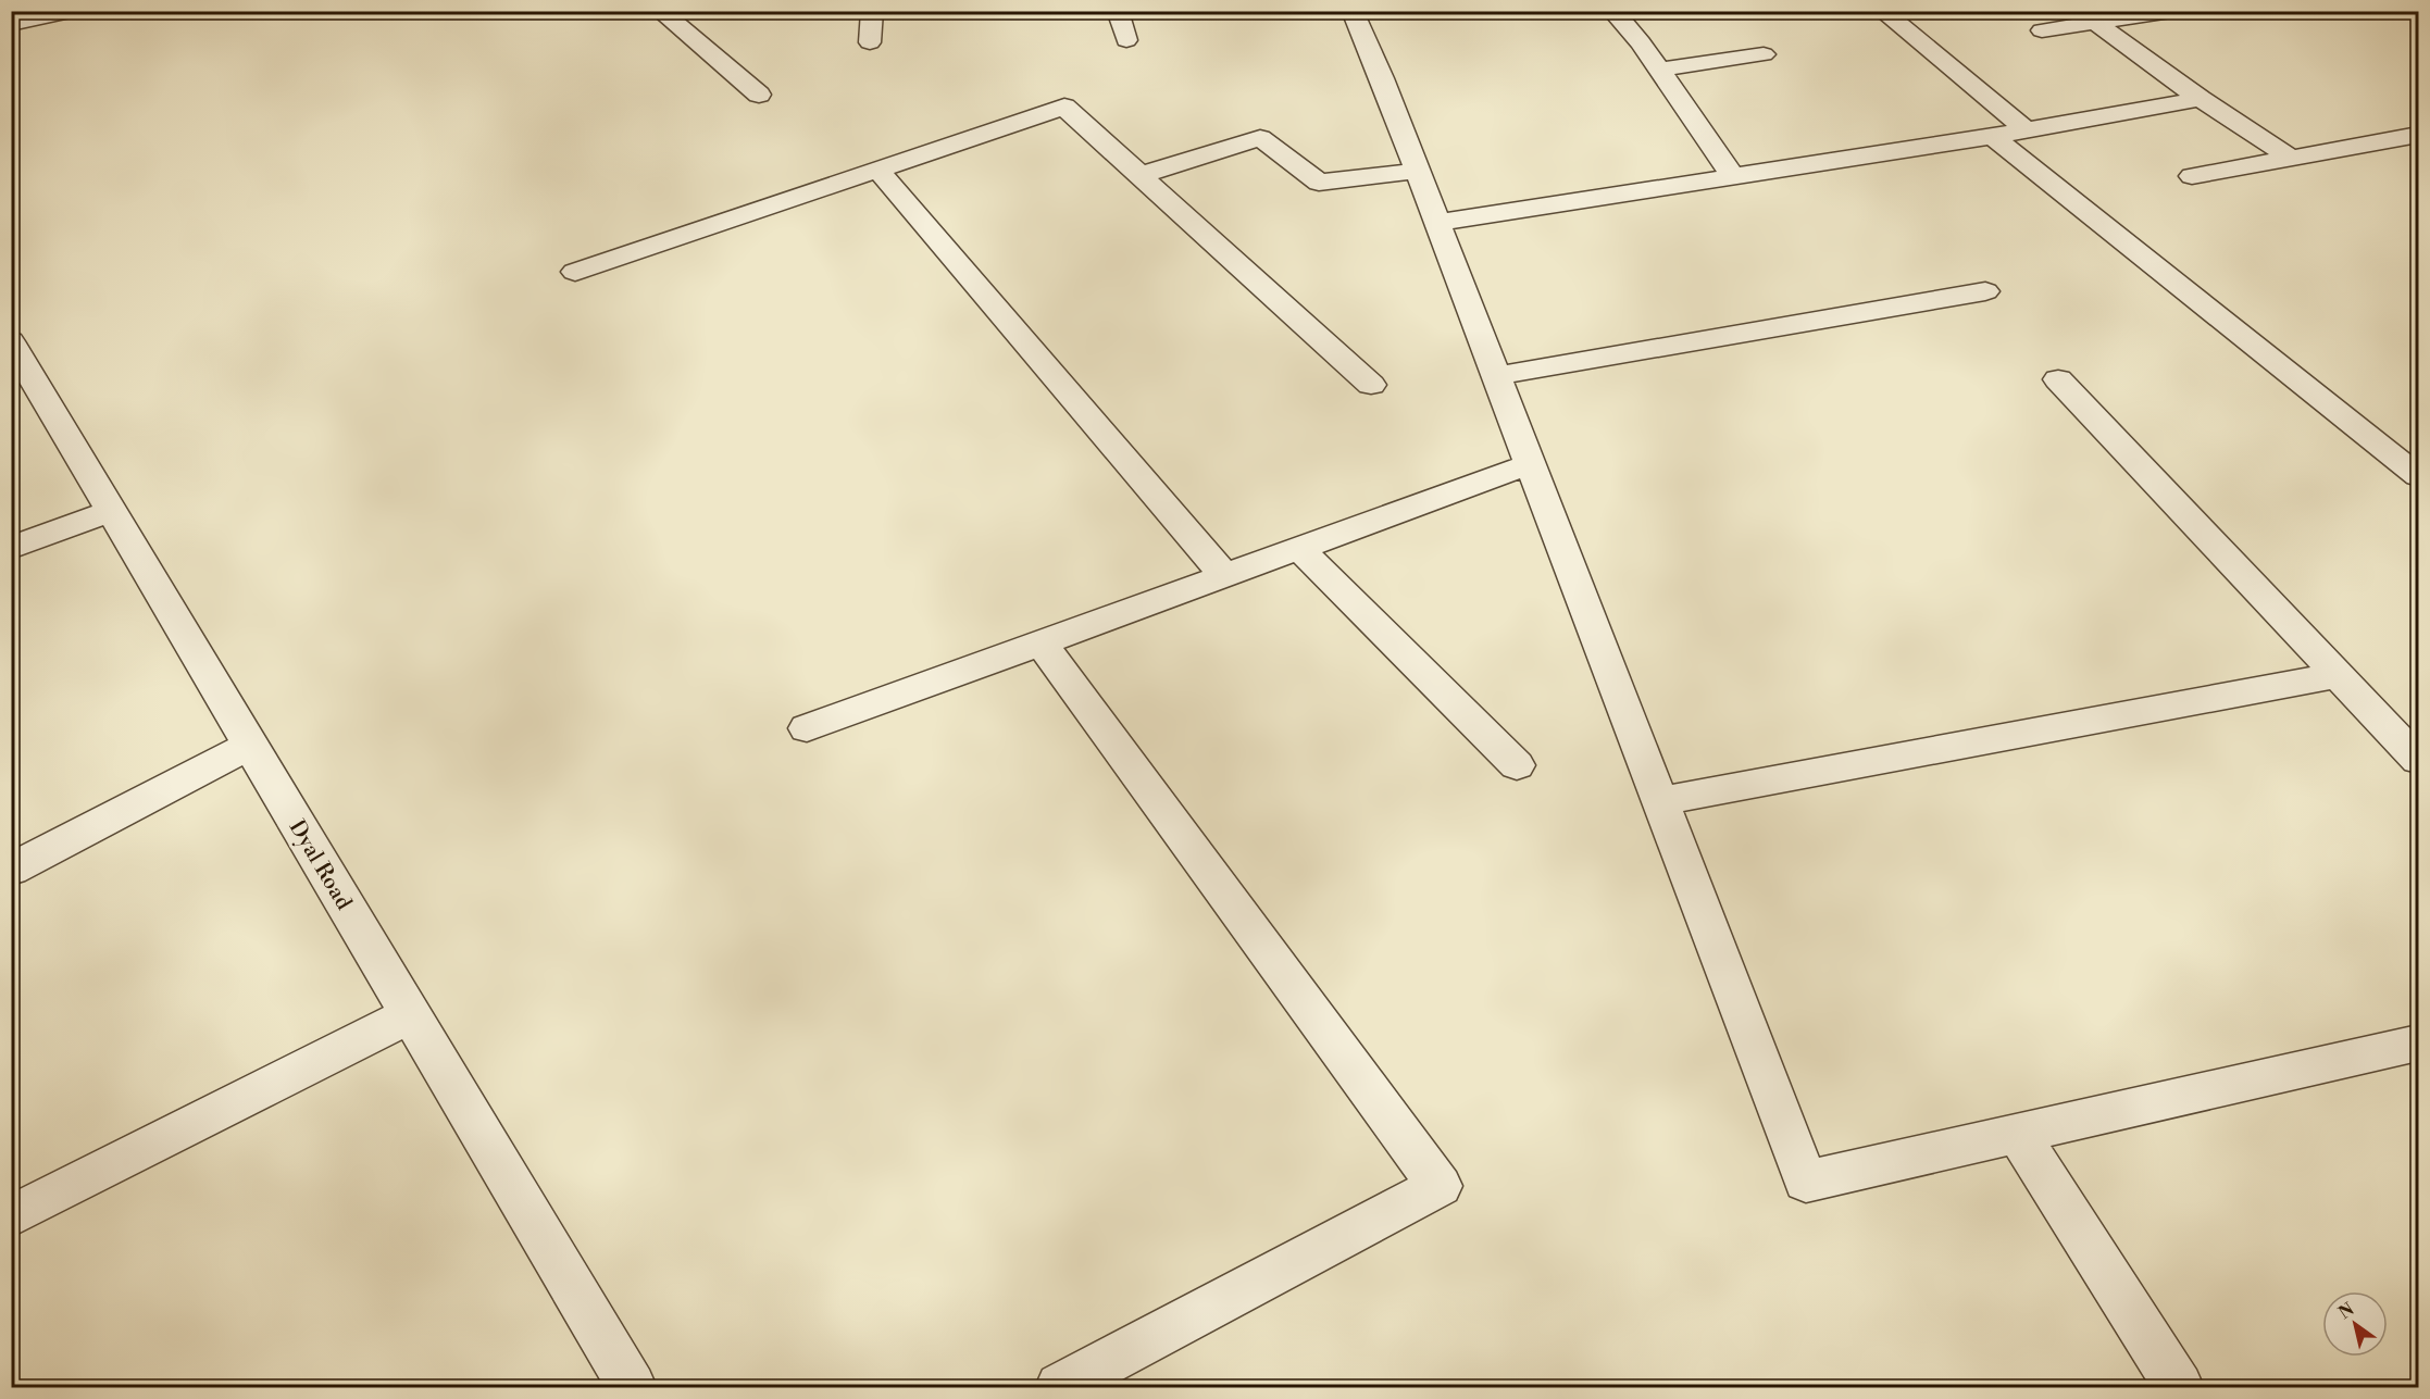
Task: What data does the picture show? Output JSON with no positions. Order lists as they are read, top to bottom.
{
  "streets": {
    "street": ["Dyal Road"]
  },
  "north": "top left"
}
